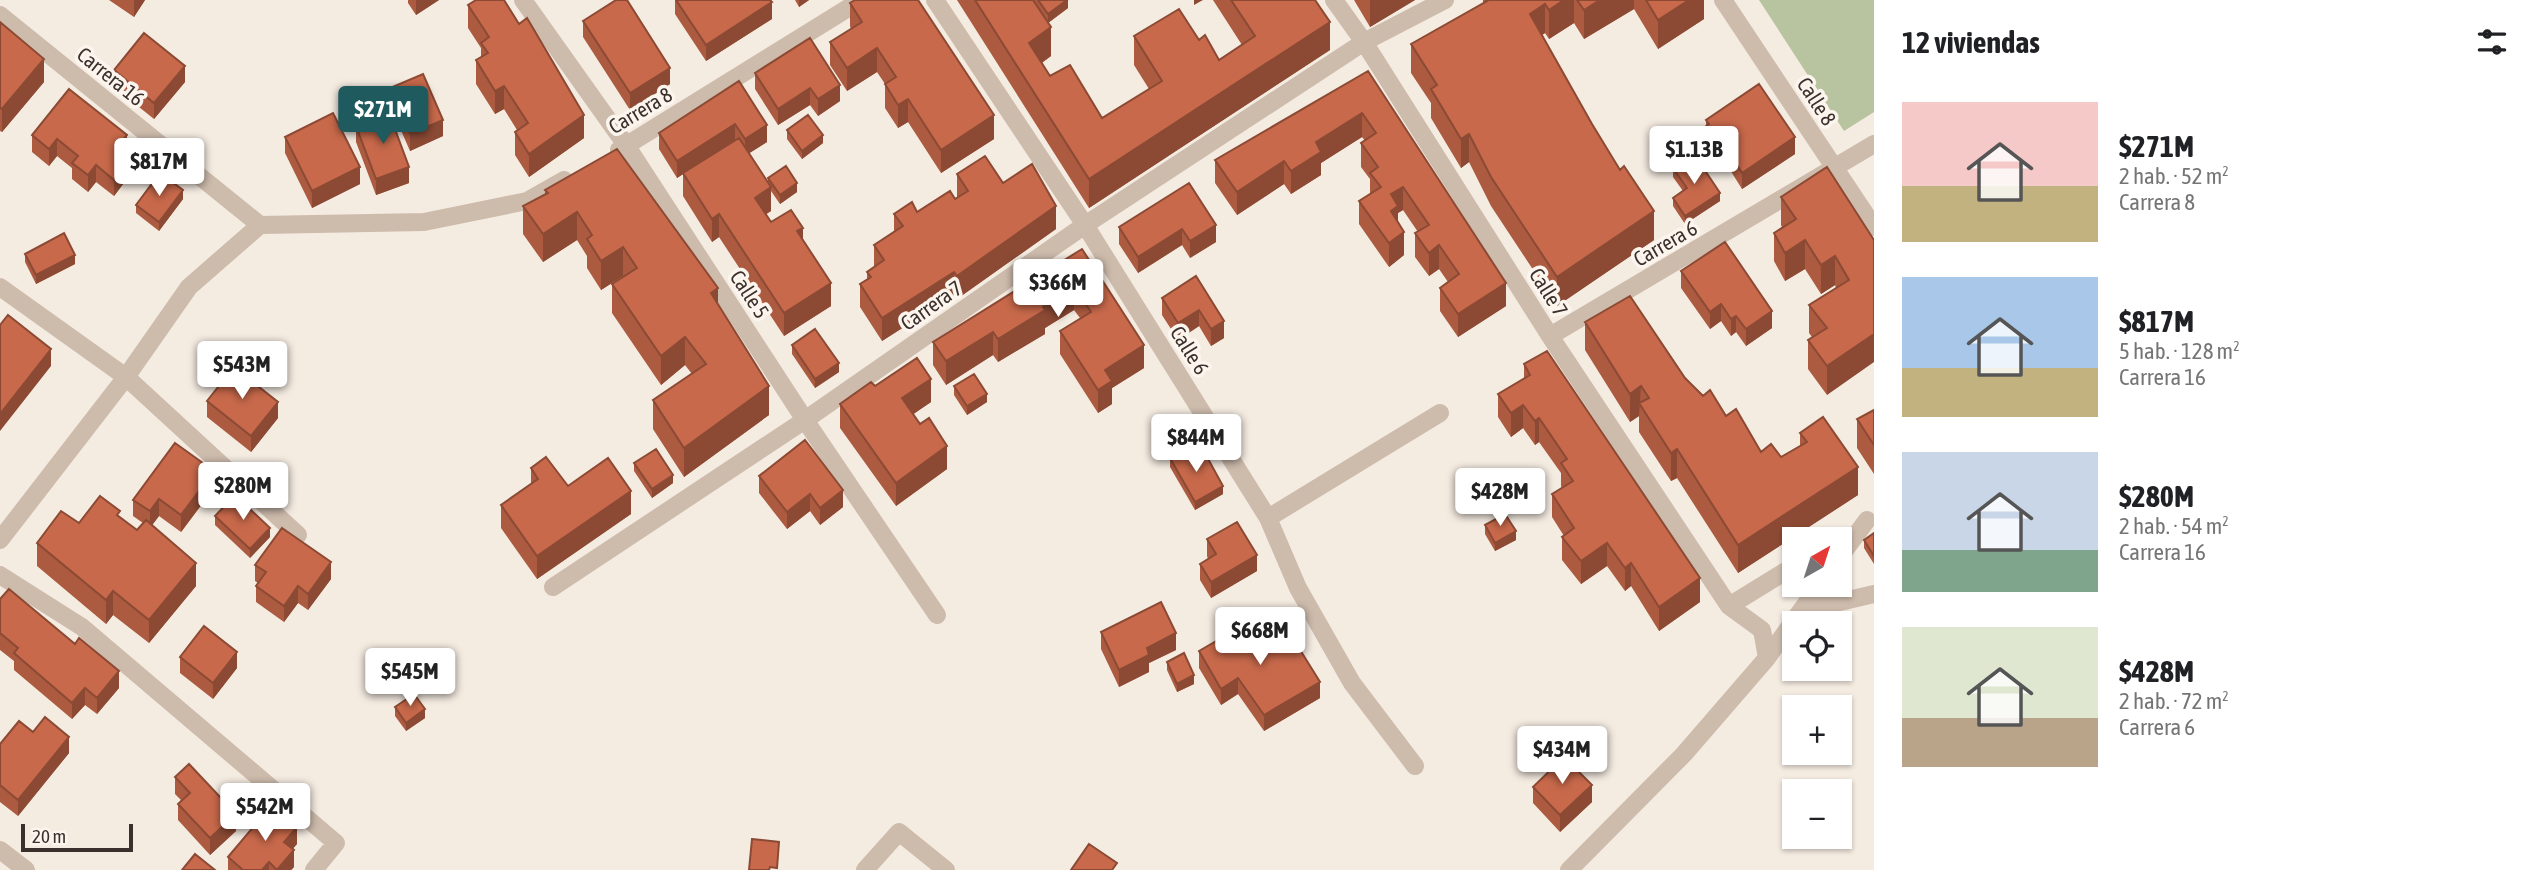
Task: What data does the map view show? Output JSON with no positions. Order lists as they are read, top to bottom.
{
  "streets": {
    "street": [
      "Carrera 16",
      "Calle 8",
      "Carrera 8",
      "Carrera 6",
      "Calle 7",
      "Calle 5",
      "Carrera 7",
      "Calle 6"
    ]
  },
  "crossings": [
    ["Calle 8", "Carrera 6"],
    ["Carrera 8", "Calle 5"],
    ["Carrera 6", "Calle 7"],
    ["Calle 7", "Carrera 7"],
    ["Calle 5", "Carrera 7"],
    ["Carrera 7", "Calle 6"]
  ],
  "scale_bar": "20 m",
  "north": "top right",
  "page": {
    "heading": "12 viviendas",
    "list": [
      {
        "name": "$271M",
        "note": "2 hab. · 52 m² · Carrera 8"
      },
      {
        "name": "$817M",
        "note": "5 hab. · 128 m² · Carrera 16"
      },
      {
        "name": "$280M",
        "note": "2 hab. · 54 m² · Carrera 16"
      },
      {
        "name": "$428M",
        "note": "2 hab. · 72 m² · Carrera 6"
      }
    ],
    "price": [
      "$271M",
      "$1.13B",
      "$817M",
      "$366M",
      "$543M",
      "$844M",
      "$280M",
      "$428M",
      "$668M",
      "$545M",
      "$434M",
      "$542M"
    ],
    "map_buttons": ["+", "−"],
    "scale": "20 m"
  }
}
